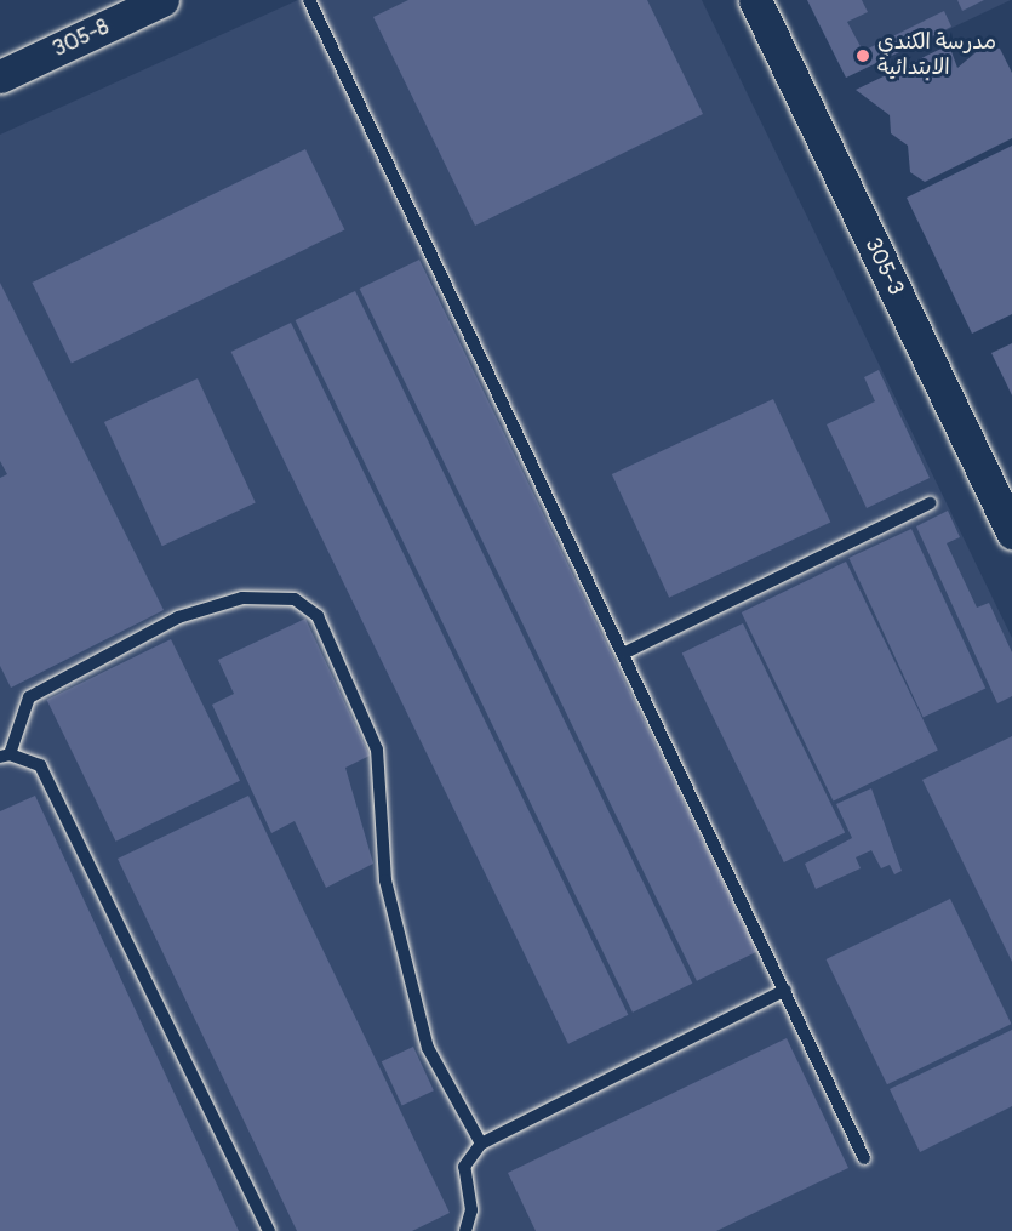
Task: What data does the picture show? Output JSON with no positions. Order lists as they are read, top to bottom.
{
  "streets": {
    "street": ["305-8", "305-3"]
  },
  "places": ["مدرسة الكندي الابتدائية"]
}
